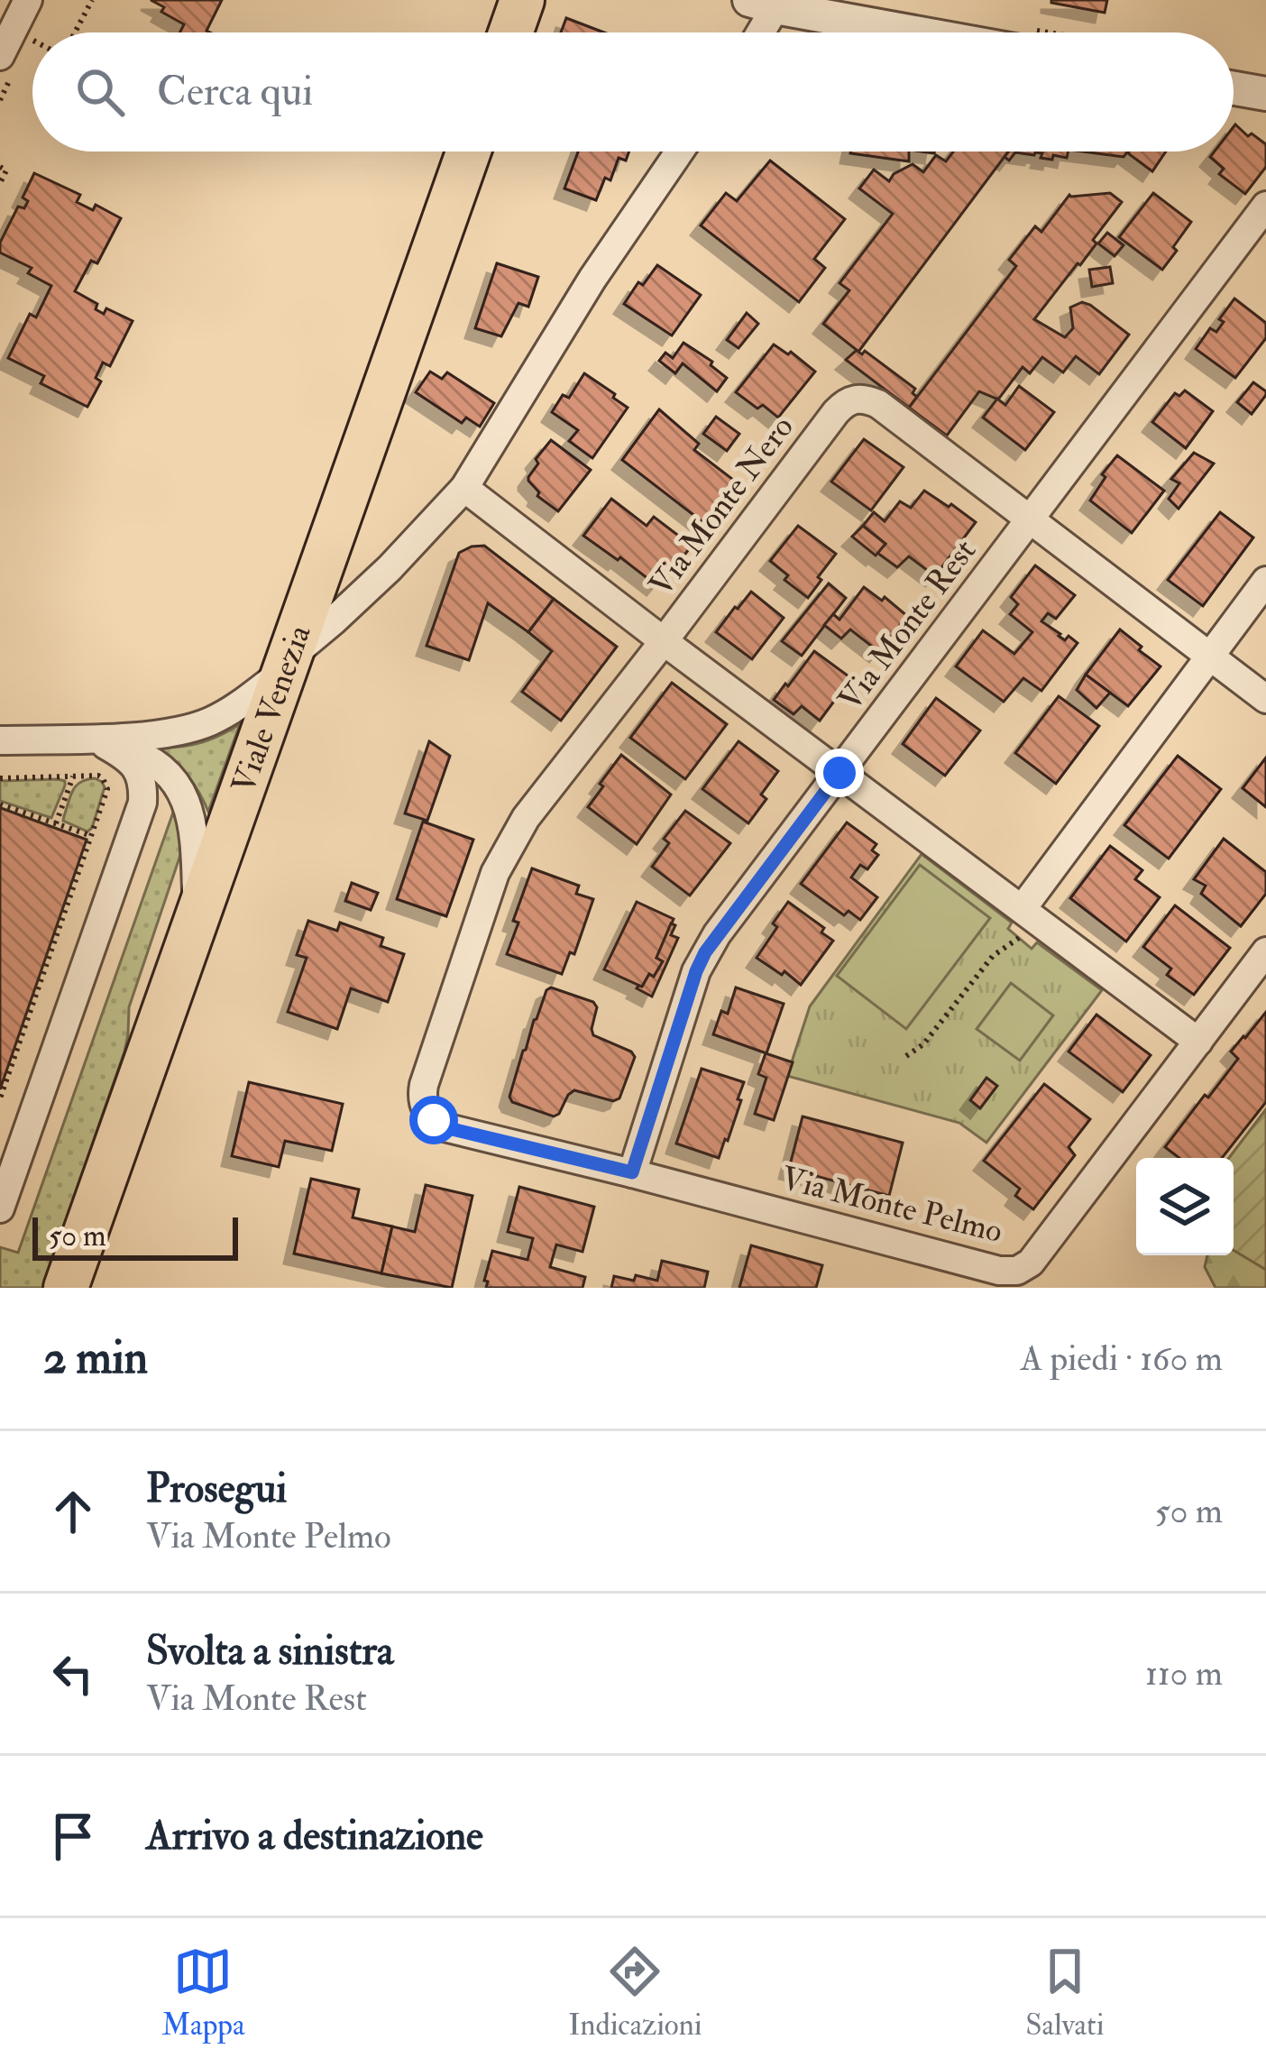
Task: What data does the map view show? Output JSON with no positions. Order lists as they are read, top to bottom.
{
  "streets": {
    "main road": ["Viale Venezia"],
    "street": ["Via Monte Nero", "Via Monte Rest", "Via Monte Pelmo"]
  },
  "crossings": [
    ["Via Monte Nero", "Via Monte Rest"],
    ["Via Monte Nero", "Via Monte Pelmo"],
    ["Via Monte Rest", "Via Monte Pelmo"]
  ],
  "scale_bar": "50 m",
  "page": {
    "search": "Cerca qui",
    "scale": "50 m",
    "heading": ["2 min", "A piedi · 160 m"],
    "list": [
      ["Prosegui", "Via Monte Pelmo", "50 m"],
      ["Svolta a sinistra", "Via Monte Rest", "110 m"],
      "Arrivo a destinazione"
    ],
    "nav": ["Mappa", "Indicazioni", "Salvati"]
  }
}
